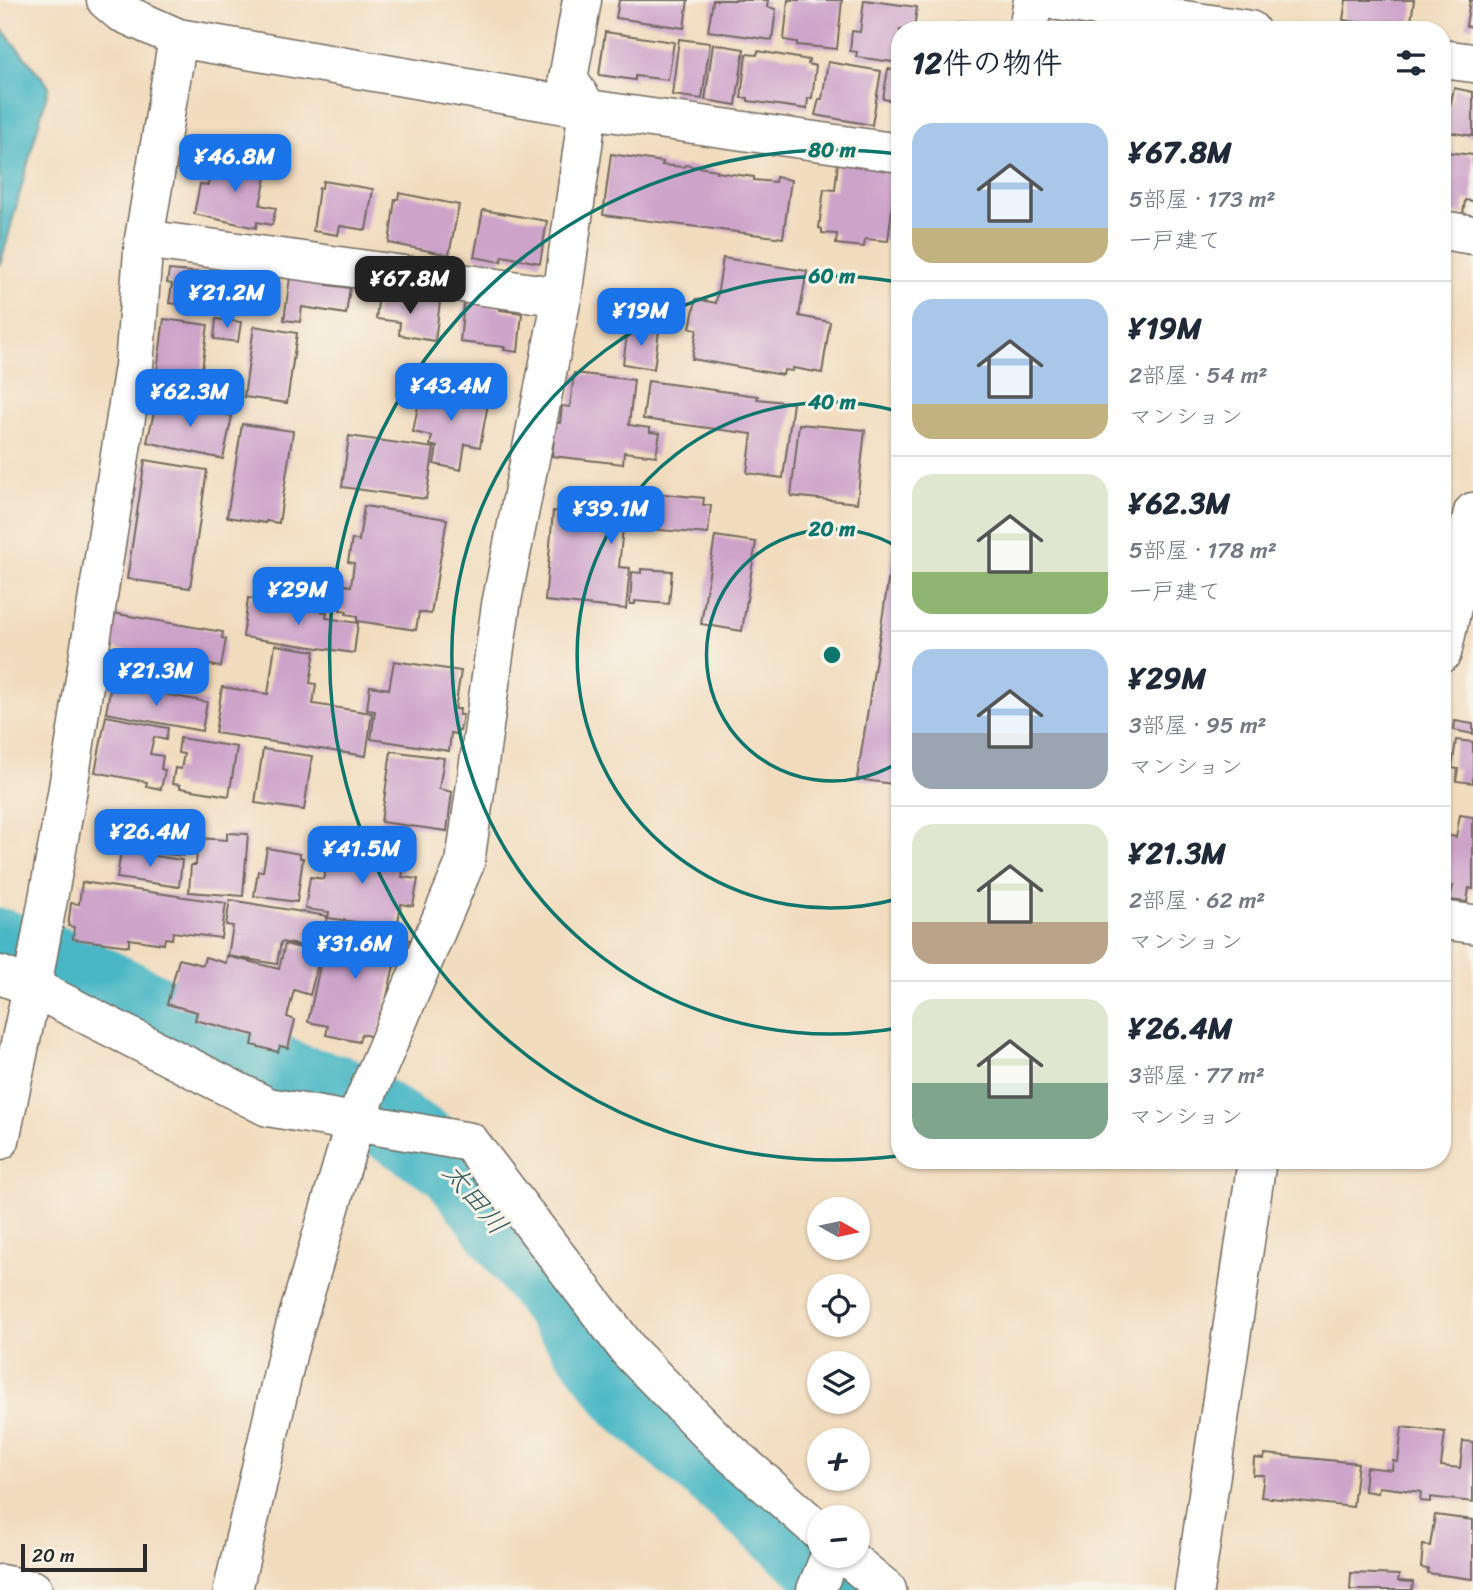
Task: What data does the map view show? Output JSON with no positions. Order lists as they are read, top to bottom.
{
  "water": ["太田川"],
  "scale_bar": "20 m",
  "north": "right",
  "page": {
    "heading": "12件の物件",
    "list": [
      {
        "name": "¥67.8M",
        "note": "5部屋 · 173 m² · 一戸建て"
      },
      {
        "name": "¥19M",
        "note": "2部屋 · 54 m² · マンション"
      },
      {
        "name": "¥62.3M",
        "note": "5部屋 · 178 m² · 一戸建て"
      },
      {
        "name": "¥29M",
        "note": "3部屋 · 95 m² · マンション"
      },
      {
        "name": "¥21.3M",
        "note": "2部屋 · 62 m² · マンション"
      },
      {
        "name": "¥26.4M",
        "note": "3部屋 · 77 m² · マンション"
      }
    ],
    "price": [
      "¥46.8M",
      "¥67.8M",
      "¥21.2M",
      "¥19M",
      "¥43.4M",
      "¥62.3M",
      "¥39.1M",
      "¥29M",
      "¥21.3M",
      "¥26.4M",
      "¥41.5M",
      "¥31.6M"
    ],
    "map_buttons": ["+", "−"],
    "scale": "20 m"
  },
  "rings": [
    "80 m",
    "60 m",
    "40 m",
    "20 m"
  ]
}
